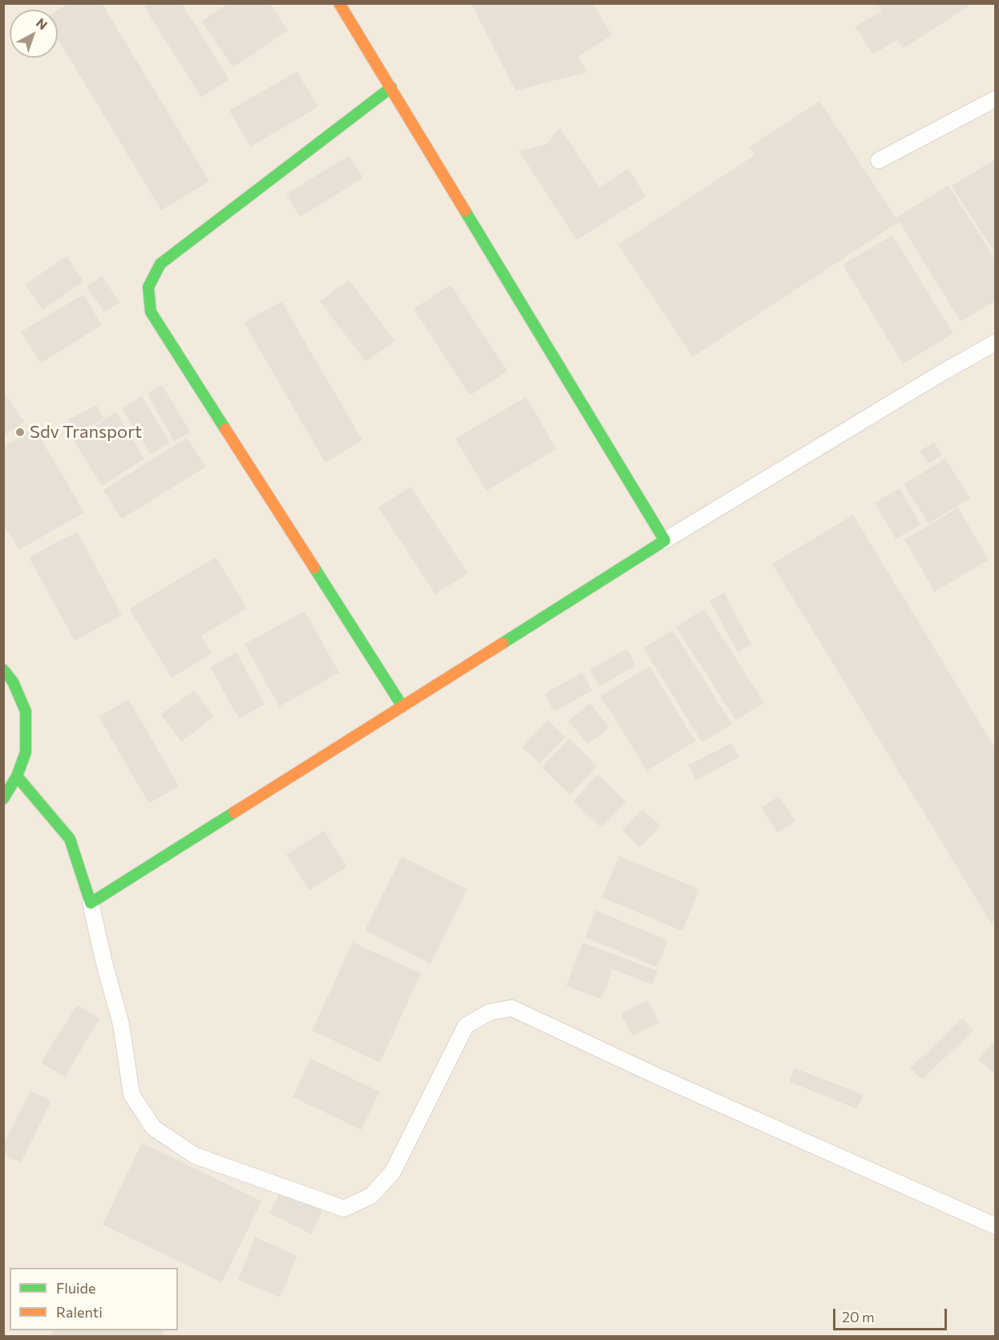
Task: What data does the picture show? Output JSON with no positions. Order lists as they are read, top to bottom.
{
  "places": ["Sdv Transport"],
  "legend": ["Fluide", "Ralenti"],
  "scale_bar": "20 m",
  "north": "top right"
}
